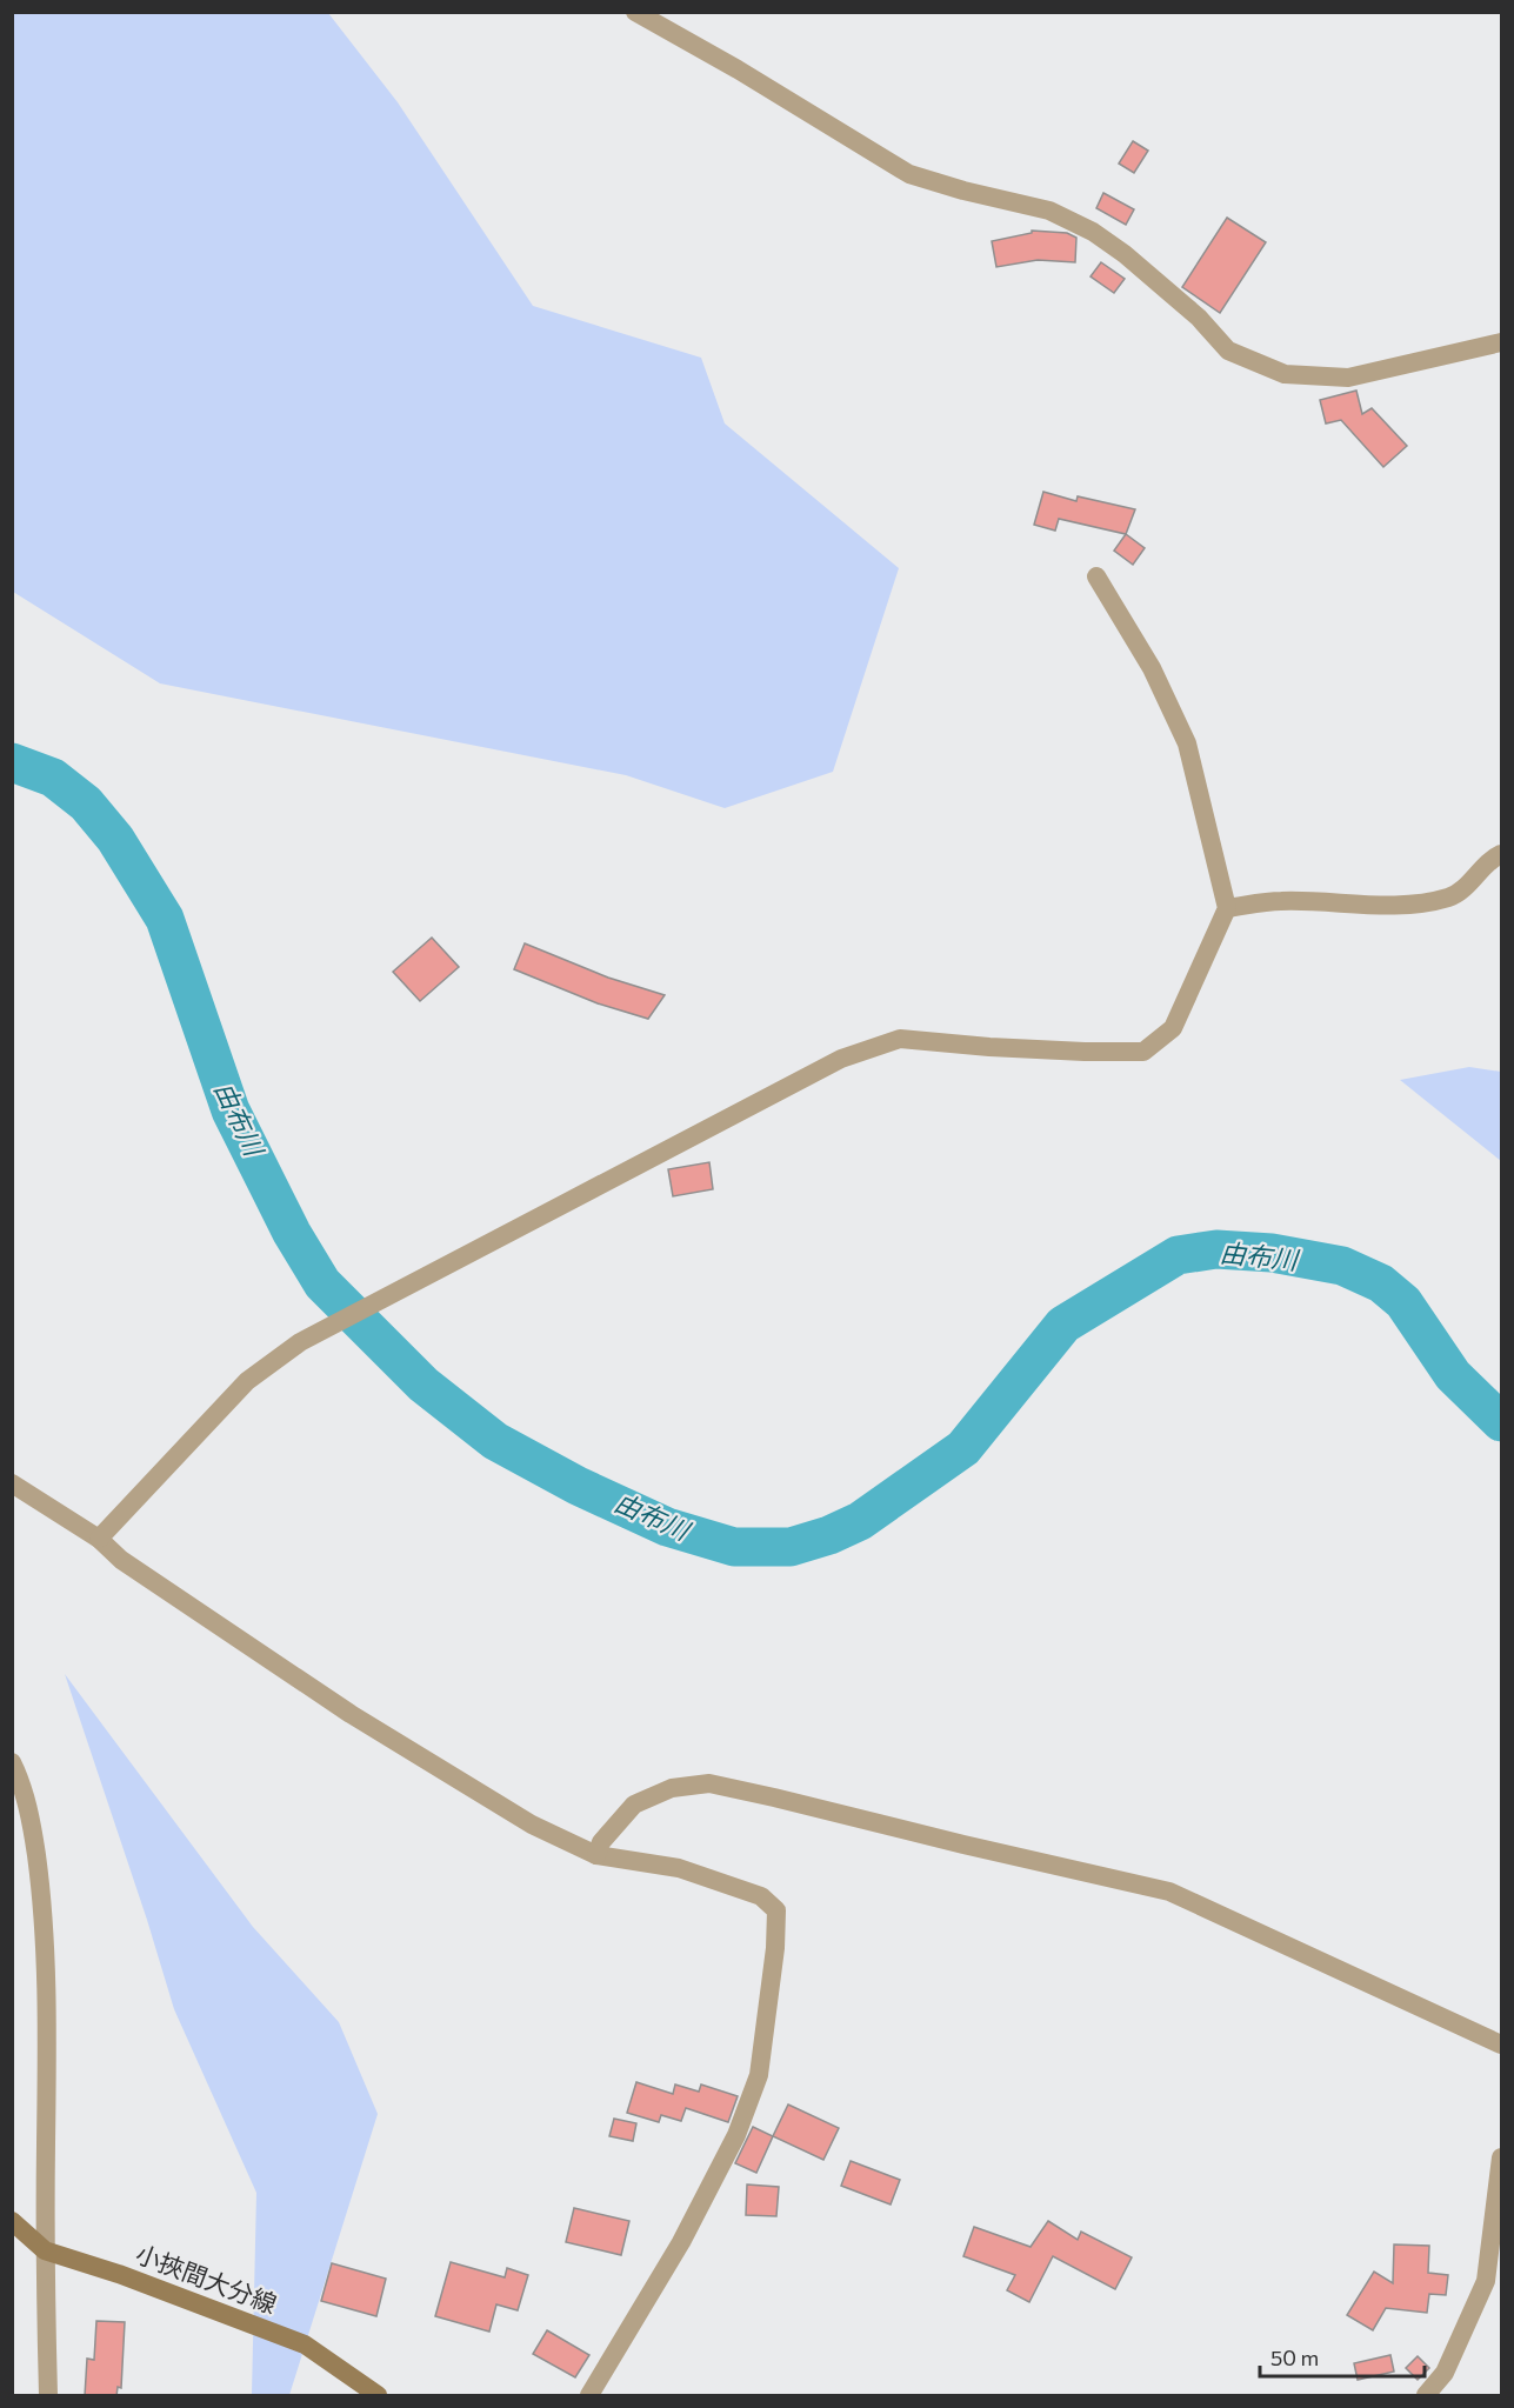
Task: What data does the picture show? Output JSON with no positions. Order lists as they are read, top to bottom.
{
  "streets": {
    "main road": ["小挾間大分線"]
  },
  "water": ["由布川"],
  "scale_bar": "50 m"
}
